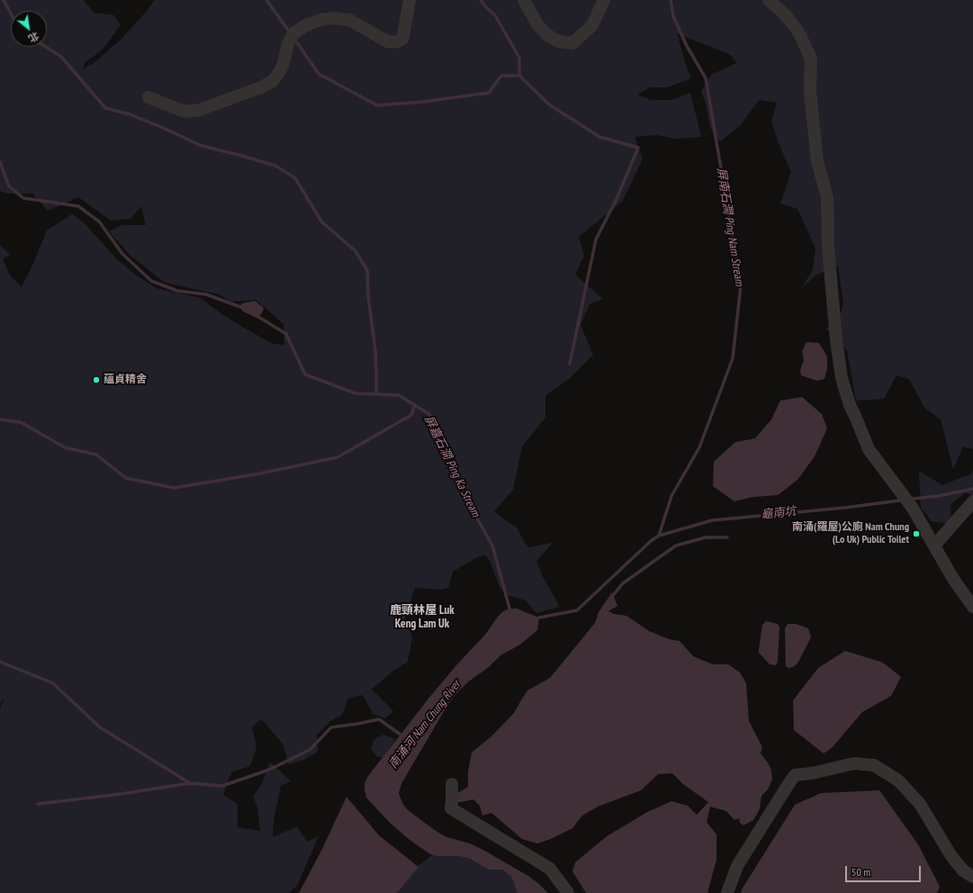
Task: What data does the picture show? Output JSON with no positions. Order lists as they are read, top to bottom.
{
  "districts": ["鹿頸林屋 Luk Keng Lam Uk"],
  "water": [
    "屏南石澗 Ping Nam Stream",
    "屏嘉石澗 Ping Ka Stream",
    "龜南坑",
    "南涌河 Nam Chung River"
  ],
  "places": ["蘊貞精舍", "南涌(羅屋)公廁 Nam Chung (Lo Uk) Public Toilet"],
  "scale_bar": "50 m",
  "north": "bottom right"
}
